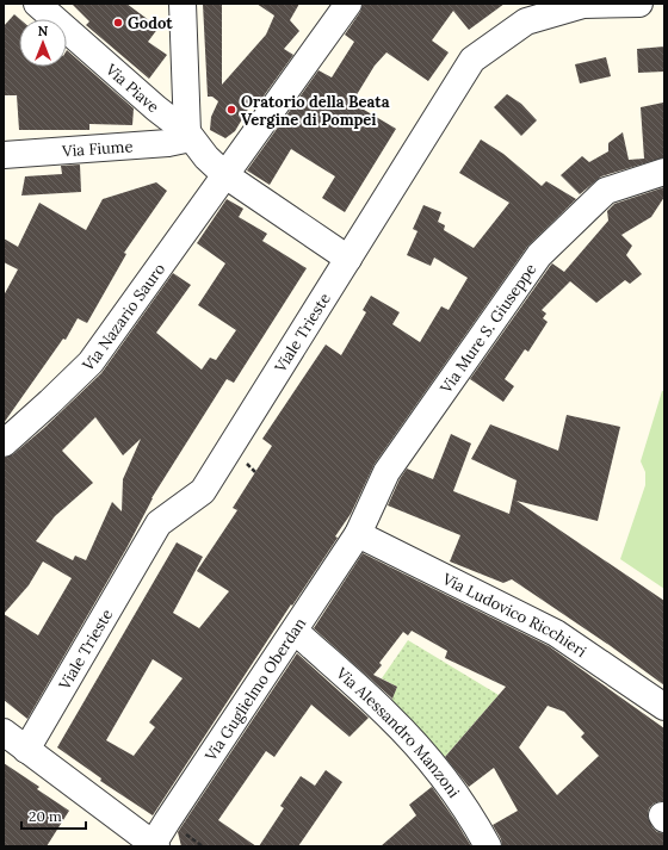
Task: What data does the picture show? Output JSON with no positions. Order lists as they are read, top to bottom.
{
  "streets": {
    "street": [
      "Via Piave",
      "Via Fiume",
      "Via Nazario Sauro",
      "Via Mure S. Giuseppe",
      "Viale Trieste",
      "Via Ludovico Ricchieri",
      "Via Guglielmo Oberdan",
      "Via Alessandro Manzoni"
    ]
  },
  "crossings": [
    ["Via Piave", "Via Fiume"],
    ["Via Piave", "Via Nazario Sauro"],
    ["Via Piave", "Viale Trieste"],
    ["Via Mure S. Giuseppe", "Via Ludovico Ricchieri"],
    ["Via Mure S. Giuseppe", "Via Guglielmo Oberdan"],
    ["Via Ludovico Ricchieri", "Via Guglielmo Oberdan"],
    ["Via Guglielmo Oberdan", "Via Alessandro Manzoni"]
  ],
  "places": ["Godot", "Oratorio della Beata Vergine di Pompei"],
  "scale_bar": "20 m",
  "north": "top"
}
